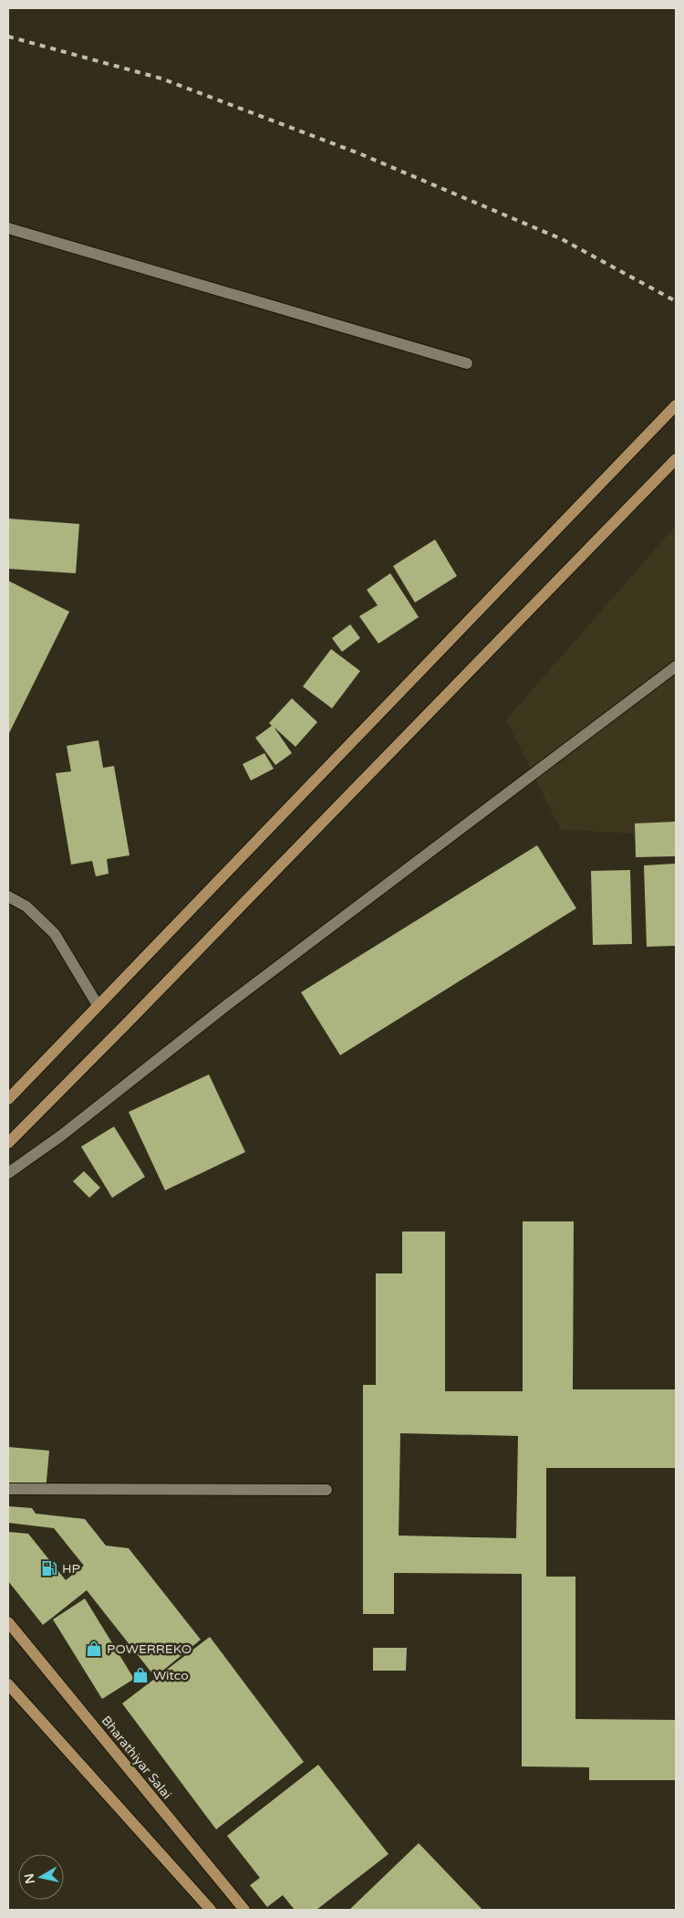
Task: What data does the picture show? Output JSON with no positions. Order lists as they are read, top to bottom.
{
  "streets": {
    "main road": ["Bharathiyar Salai"]
  },
  "places": {
    "fuel station": ["HP"],
    "shop": ["POWERREKO", "Witco"]
  },
  "north": "left"
}
